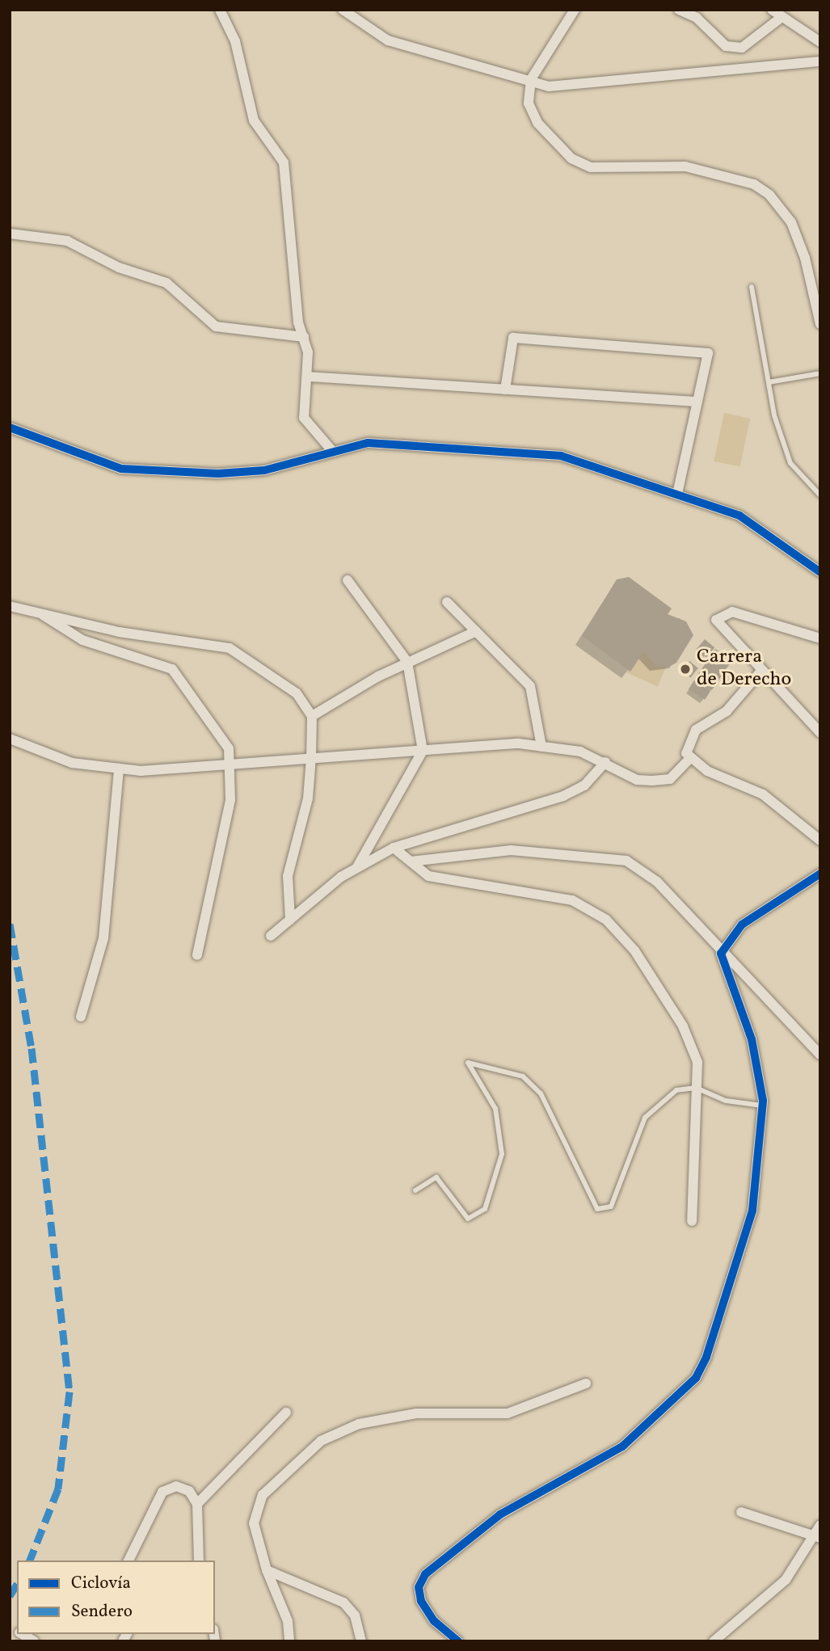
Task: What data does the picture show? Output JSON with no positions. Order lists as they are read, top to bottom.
{
  "places": ["Carrera de Derecho"],
  "legend": ["Ciclovía", "Sendero"]
}
